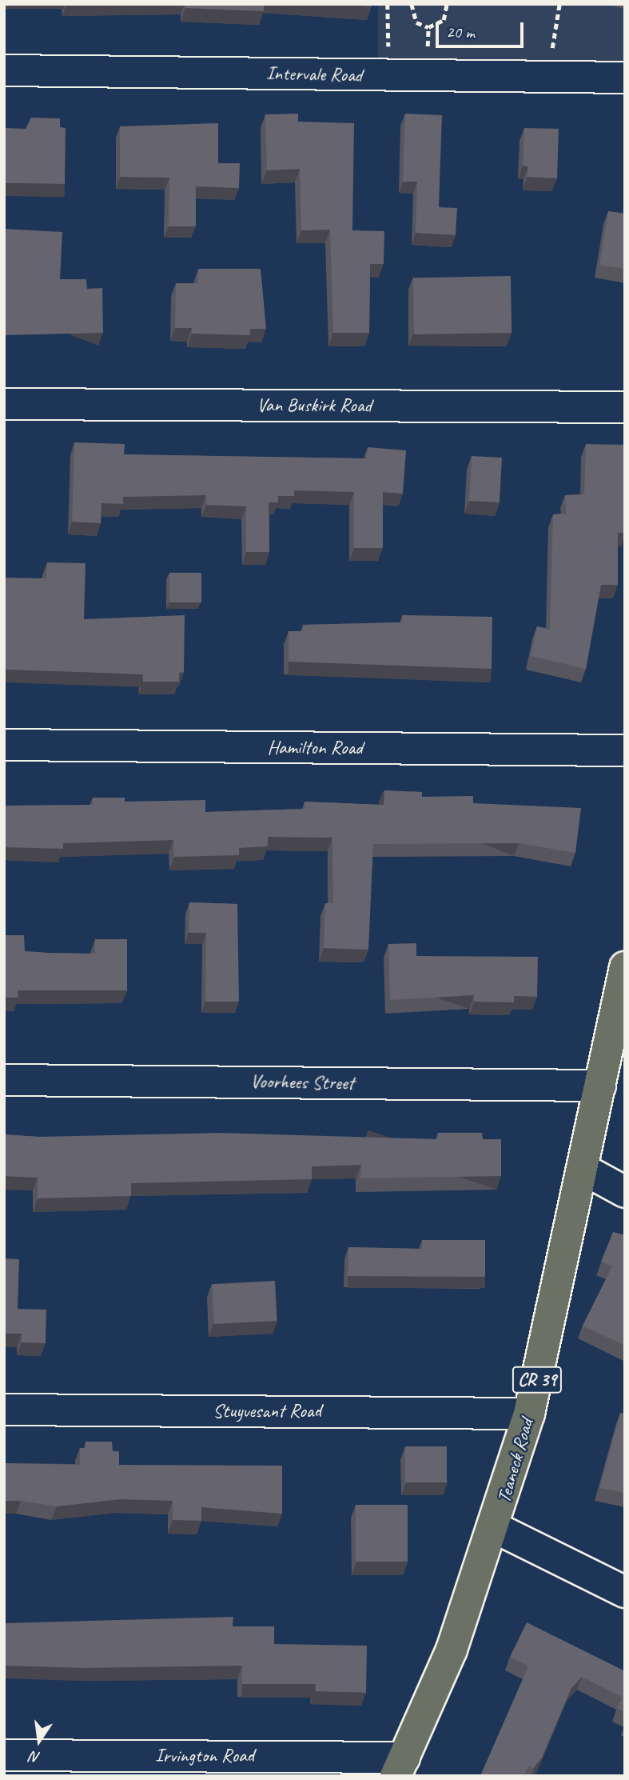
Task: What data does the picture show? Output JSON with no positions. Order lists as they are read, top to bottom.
{
  "streets": {
    "main road": ["CR 39", "Teaneck Road"],
    "street": [
      "Intervale Road",
      "Van Buskirk Road",
      "Hamilton Road",
      "Voorhees Street",
      "Stuyvesant Road",
      "Irvington Road"
    ]
  },
  "crossings": [
    ["Voorhees Street", "Teaneck Road"],
    ["Stuyvesant Road", "Teaneck Road"],
    ["Teaneck Road", "Irvington Road"]
  ],
  "scale_bar": "20 m",
  "north": "bottom"
}
